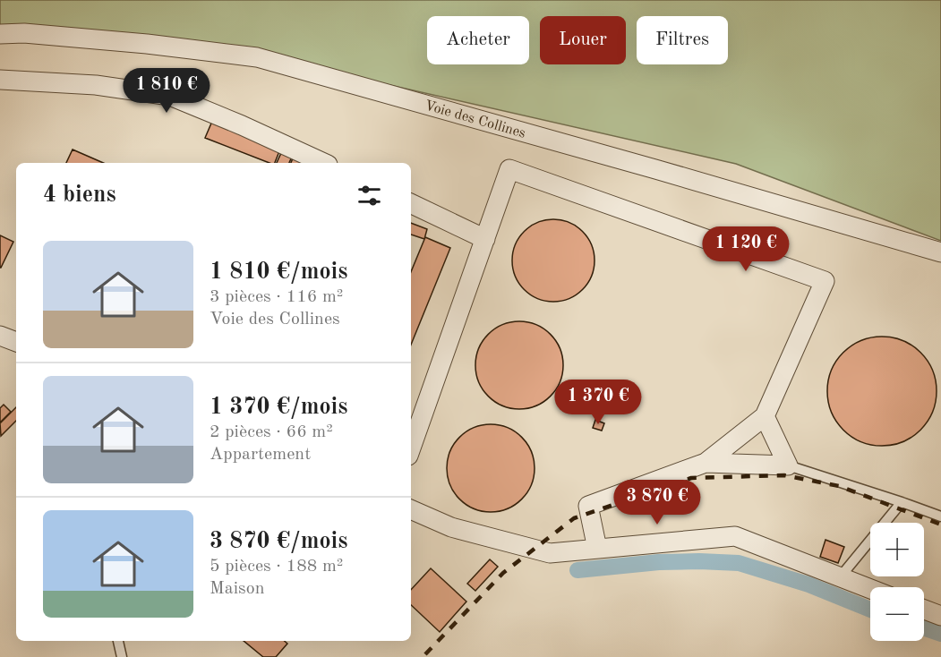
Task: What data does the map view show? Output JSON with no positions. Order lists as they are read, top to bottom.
{
  "streets": {
    "street": ["Voie des Collines"]
  },
  "page": {
    "chip": ["Acheter", "Louer", "Filtres"],
    "price": [
      "1 810 €",
      "1 120 €",
      "1 370 €",
      "3 870 €"
    ],
    "heading": "4 biens",
    "list": [
      {
        "name": "1 810 €/mois",
        "note": "3 pièces · 116 m² · Voie des Collines"
      },
      {
        "name": "1 370 €/mois",
        "note": "2 pièces · 66 m² · Appartement"
      },
      {
        "name": "3 870 €/mois",
        "note": "5 pièces · 188 m² · Maison"
      }
    ],
    "map_buttons": ["+", "−"]
  }
}
